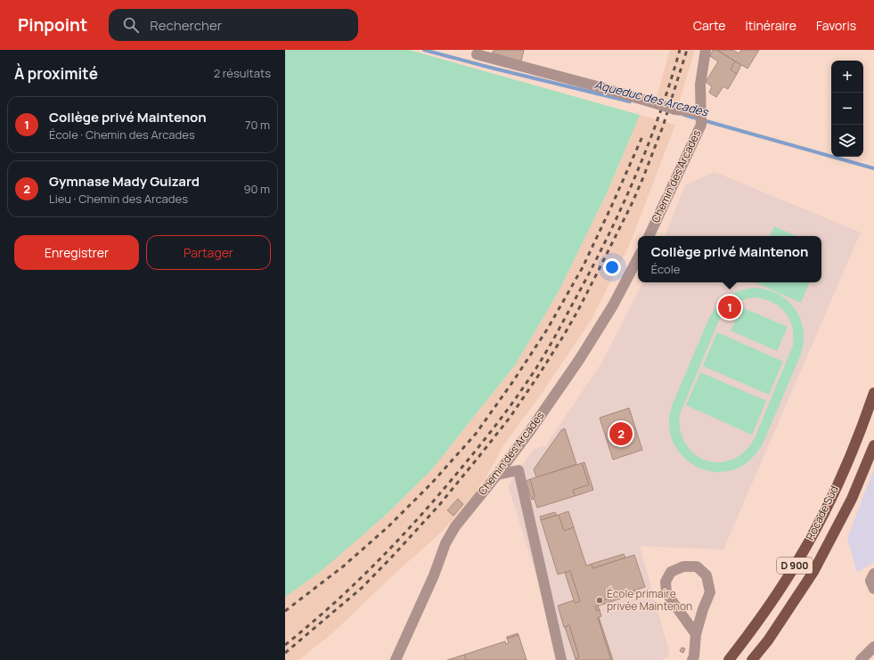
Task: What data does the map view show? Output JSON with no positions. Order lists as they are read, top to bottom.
{
  "streets": {
    "main road": ["Rocade Sud", "D 900"],
    "street": ["Chemin des Arcades"]
  },
  "water": ["Aqueduc des Arcades"],
  "places": ["École primaire privée Maintenon"],
  "page": {
    "header": "Pinpoint",
    "search": "Rechercher",
    "nav": ["Carte", "Itinéraire", "Favoris"],
    "heading": ["À proximité", "2 résultats"],
    "map_buttons": ["+", "−"],
    "list": [
      {
        "mark": "1",
        "name": "Collège privé Maintenon",
        "note": "École · Chemin des Arcades",
        "value": "70 m"
      },
      {
        "mark": "2",
        "name": "Gymnase Mady Guizard",
        "note": "Lieu · Chemin des Arcades",
        "value": "90 m"
      }
    ],
    "buttons": ["Enregistrer", "Partager"],
    "popup": ["Collège privé Maintenon", "École"],
    "pins": ["1", "2"]
  }
}
